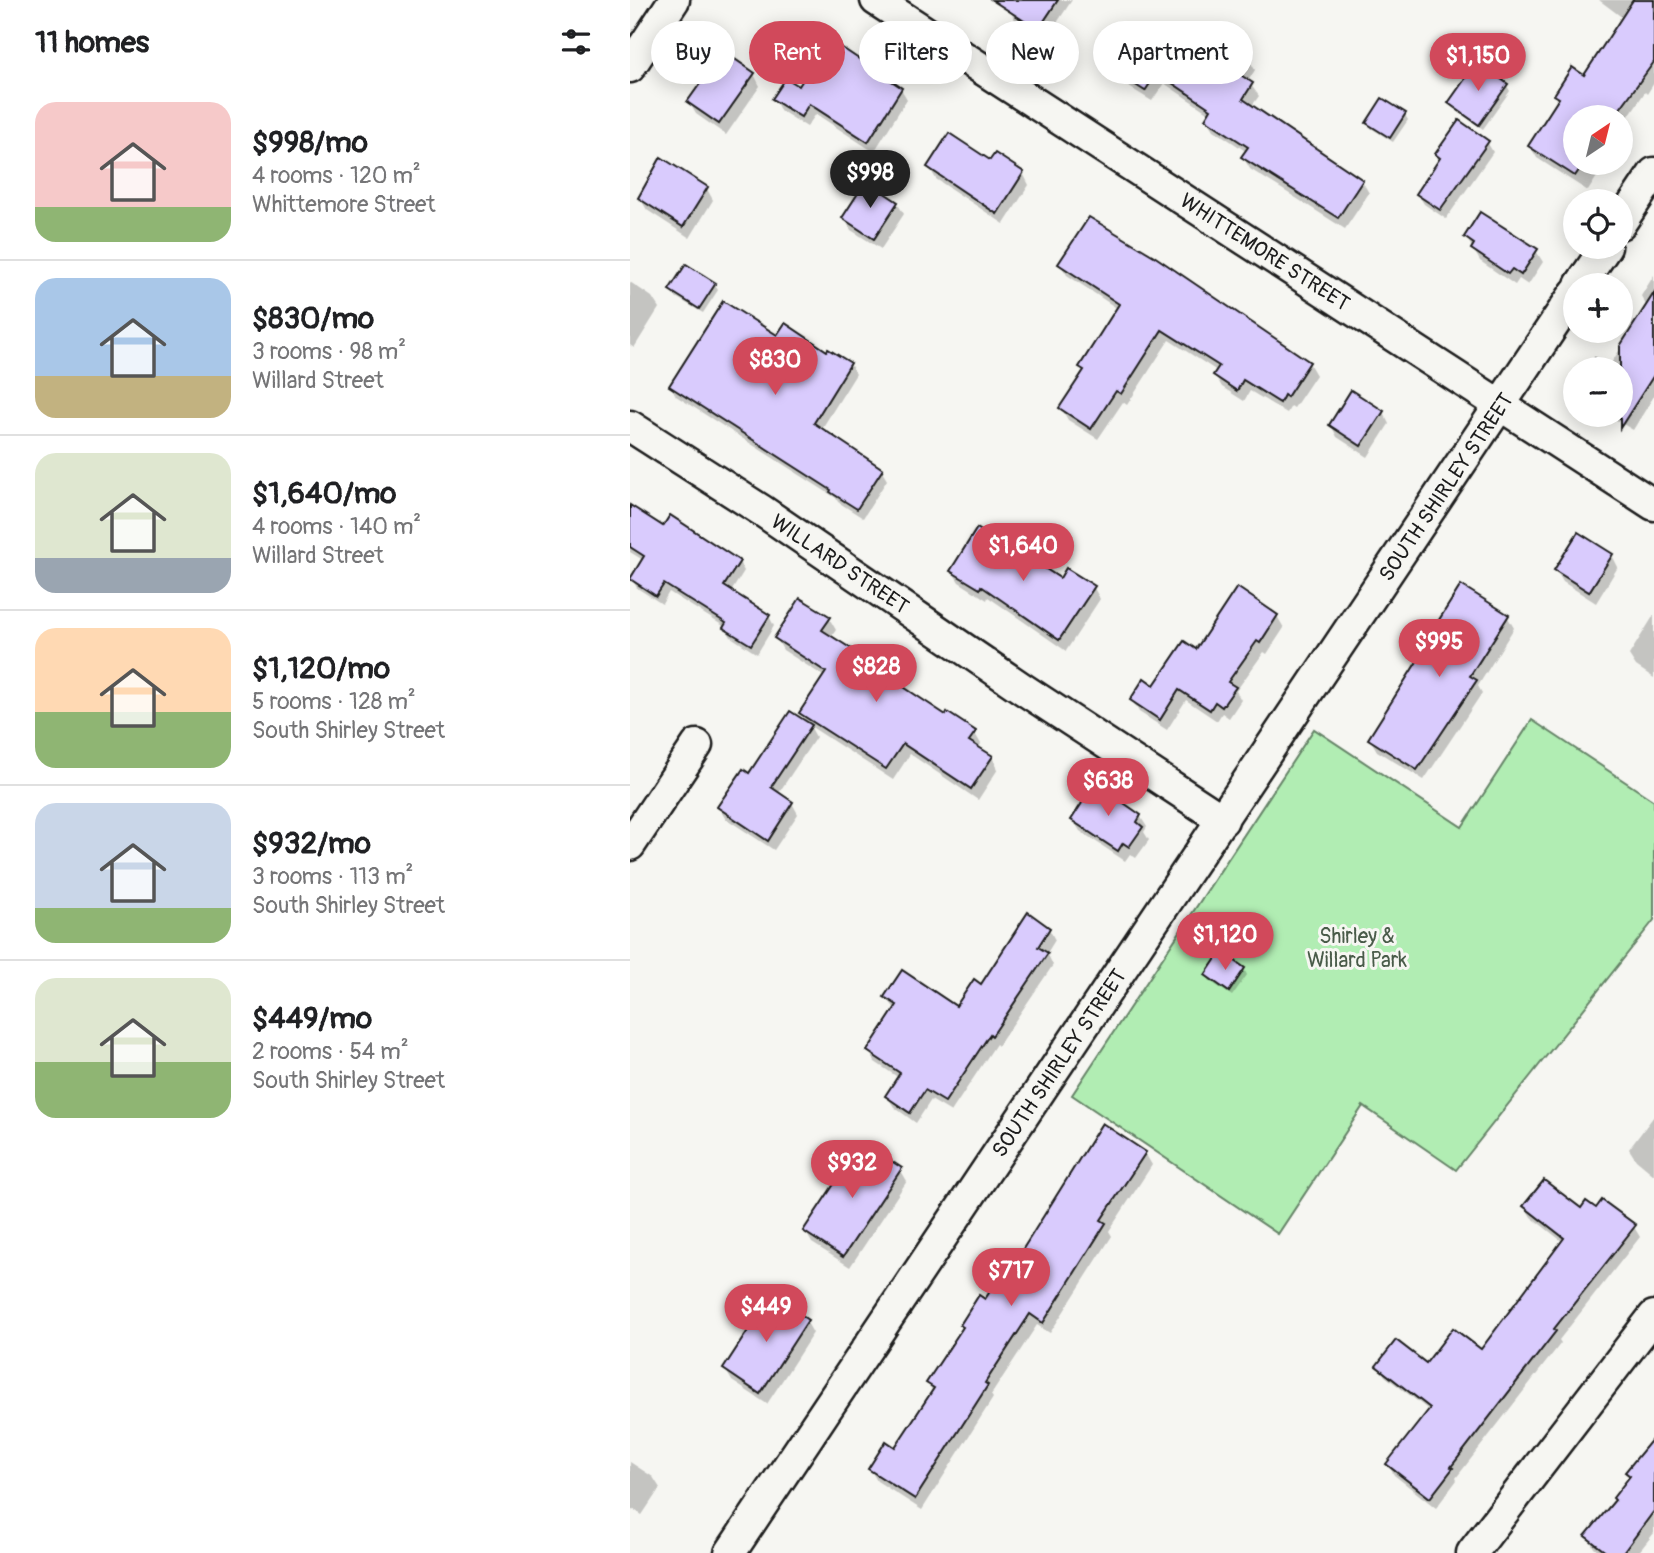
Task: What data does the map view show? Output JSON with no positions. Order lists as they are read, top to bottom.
{
  "streets": {
    "street": ["WHITTEMORE STREET", "SOUTH SHIRLEY STREET", "WILLARD STREET"]
  },
  "crossings": [
    ["WHITTEMORE STREET", "SOUTH SHIRLEY STREET"],
    ["SOUTH SHIRLEY STREET", "WILLARD STREET"]
  ],
  "parks": ["Shirley & Willard Park"],
  "north": "top right",
  "page": {
    "heading": "11 homes",
    "chip": [
      "Buy",
      "Rent",
      "Filters",
      "New",
      "Apartment"
    ],
    "price": [
      "$1,150",
      "$998",
      "$830",
      "$1,640",
      "$995",
      "$828",
      "$638",
      "$1,120",
      "$932",
      "$717",
      "$449"
    ],
    "list": [
      {
        "name": "$998/mo",
        "note": "4 rooms · 120 m² · Whittemore Street"
      },
      {
        "name": "$830/mo",
        "note": "3 rooms · 98 m² · Willard Street"
      },
      {
        "name": "$1,640/mo",
        "note": "4 rooms · 140 m² · Willard Street"
      },
      {
        "name": "$1,120/mo",
        "note": "5 rooms · 128 m² · South Shirley Street"
      },
      {
        "name": "$932/mo",
        "note": "3 rooms · 113 m² · South Shirley Street"
      },
      {
        "name": "$449/mo",
        "note": "2 rooms · 54 m² · South Shirley Street"
      }
    ],
    "map_buttons": ["+", "−"]
  }
}
